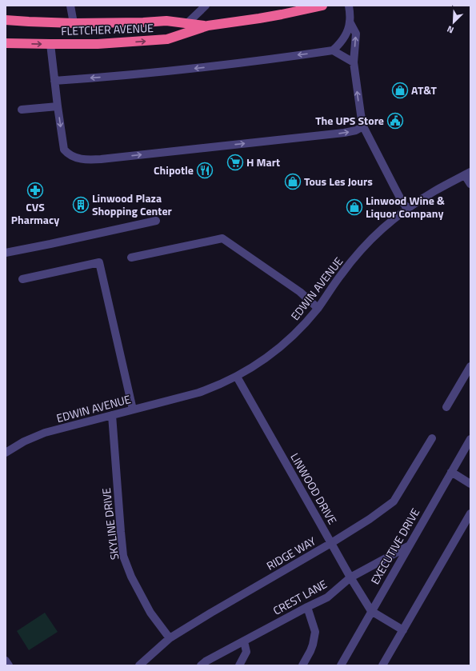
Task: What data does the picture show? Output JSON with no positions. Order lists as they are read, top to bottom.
{
  "streets": {
    "highway": ["FLETCHER AVENUE"],
    "street": [
      "EDWIN AVENUE",
      "LINWOOD DRIVE",
      "SKYLINE DRIVE",
      "EXECUTIVE DRIVE",
      "RIDGE WAY",
      "CREST LANE"
    ]
  },
  "crossings": [
    ["EDWIN AVENUE", "LINWOOD DRIVE"],
    ["EDWIN AVENUE", "SKYLINE DRIVE"],
    ["LINWOOD DRIVE", "EXECUTIVE DRIVE"],
    ["LINWOOD DRIVE", "RIDGE WAY"],
    ["LINWOOD DRIVE", "CREST LANE"],
    ["SKYLINE DRIVE", "RIDGE WAY"],
    ["EXECUTIVE DRIVE", "CREST LANE"]
  ],
  "places": {
    "shop": ["AT&T", "Tous Les Jours", "Linwood Wine & Liquor Company"],
    "public building": ["The UPS Store"],
    "supermarket": ["H Mart"],
    "restaurant": ["Chipotle"],
    "pharmacy": ["CVS Pharmacy"],
    "building": ["Linwood Plaza Shopping Center"]
  },
  "north": "bottom left"
}
